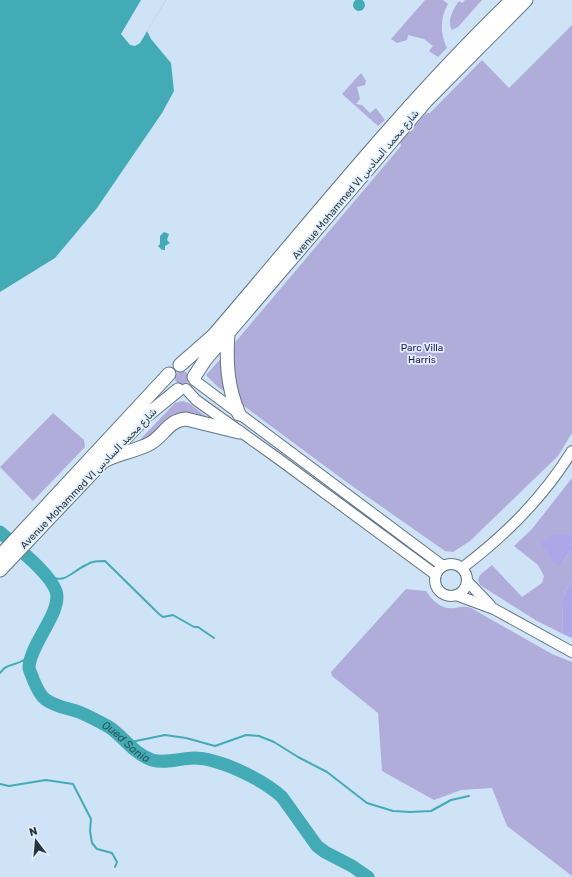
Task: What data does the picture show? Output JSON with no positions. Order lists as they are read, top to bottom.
{
  "streets": {
    "main road": ["Avenue Mohammed VI شارع محمد السادس"]
  },
  "water": ["Oued Sania"],
  "parks": ["Parc Villa Harris"],
  "north": "top"
}
